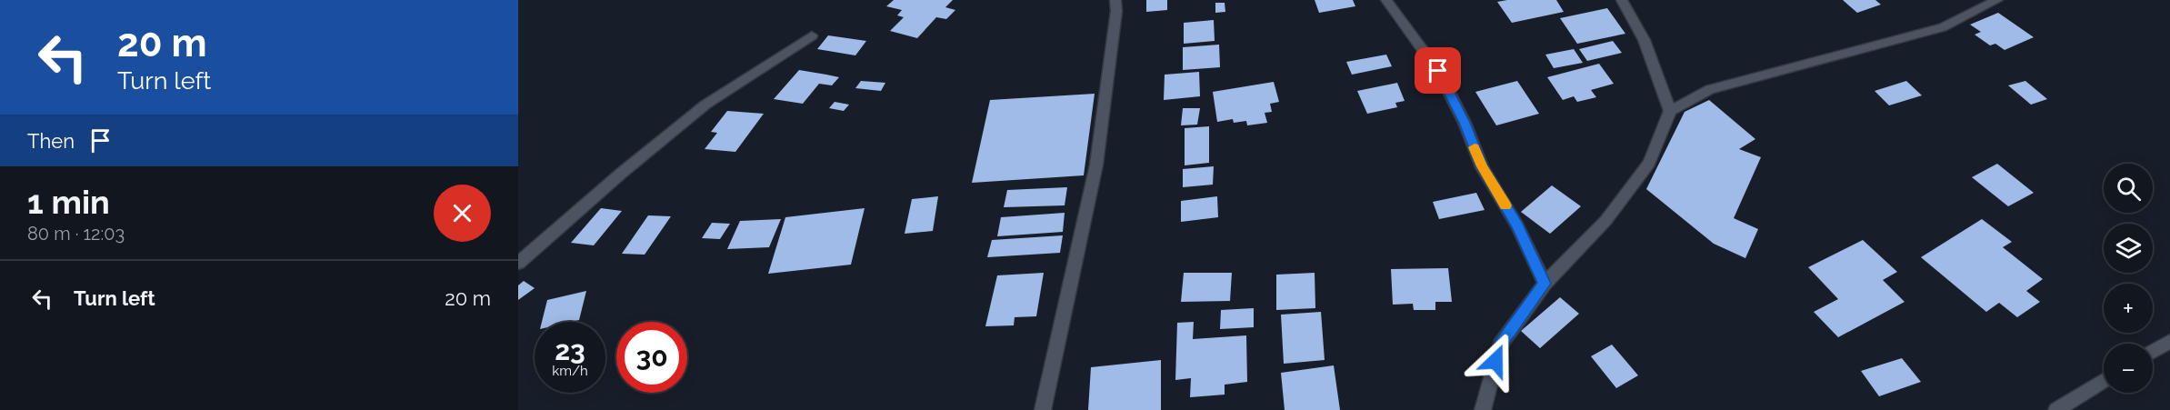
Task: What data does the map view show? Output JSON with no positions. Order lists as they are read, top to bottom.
{
  "page": {
    "turn": ["20 m", "Turn left"],
    "then": "Then",
    "map_buttons": ["+", "−"],
    "heading": ["1 min", "80 m · 12:03"],
    "list": [
      {
        "name": "Turn left",
        "value": "20 m"
      }
    ],
    "speed": "23 km/h",
    "limit": "30"
  }
}
